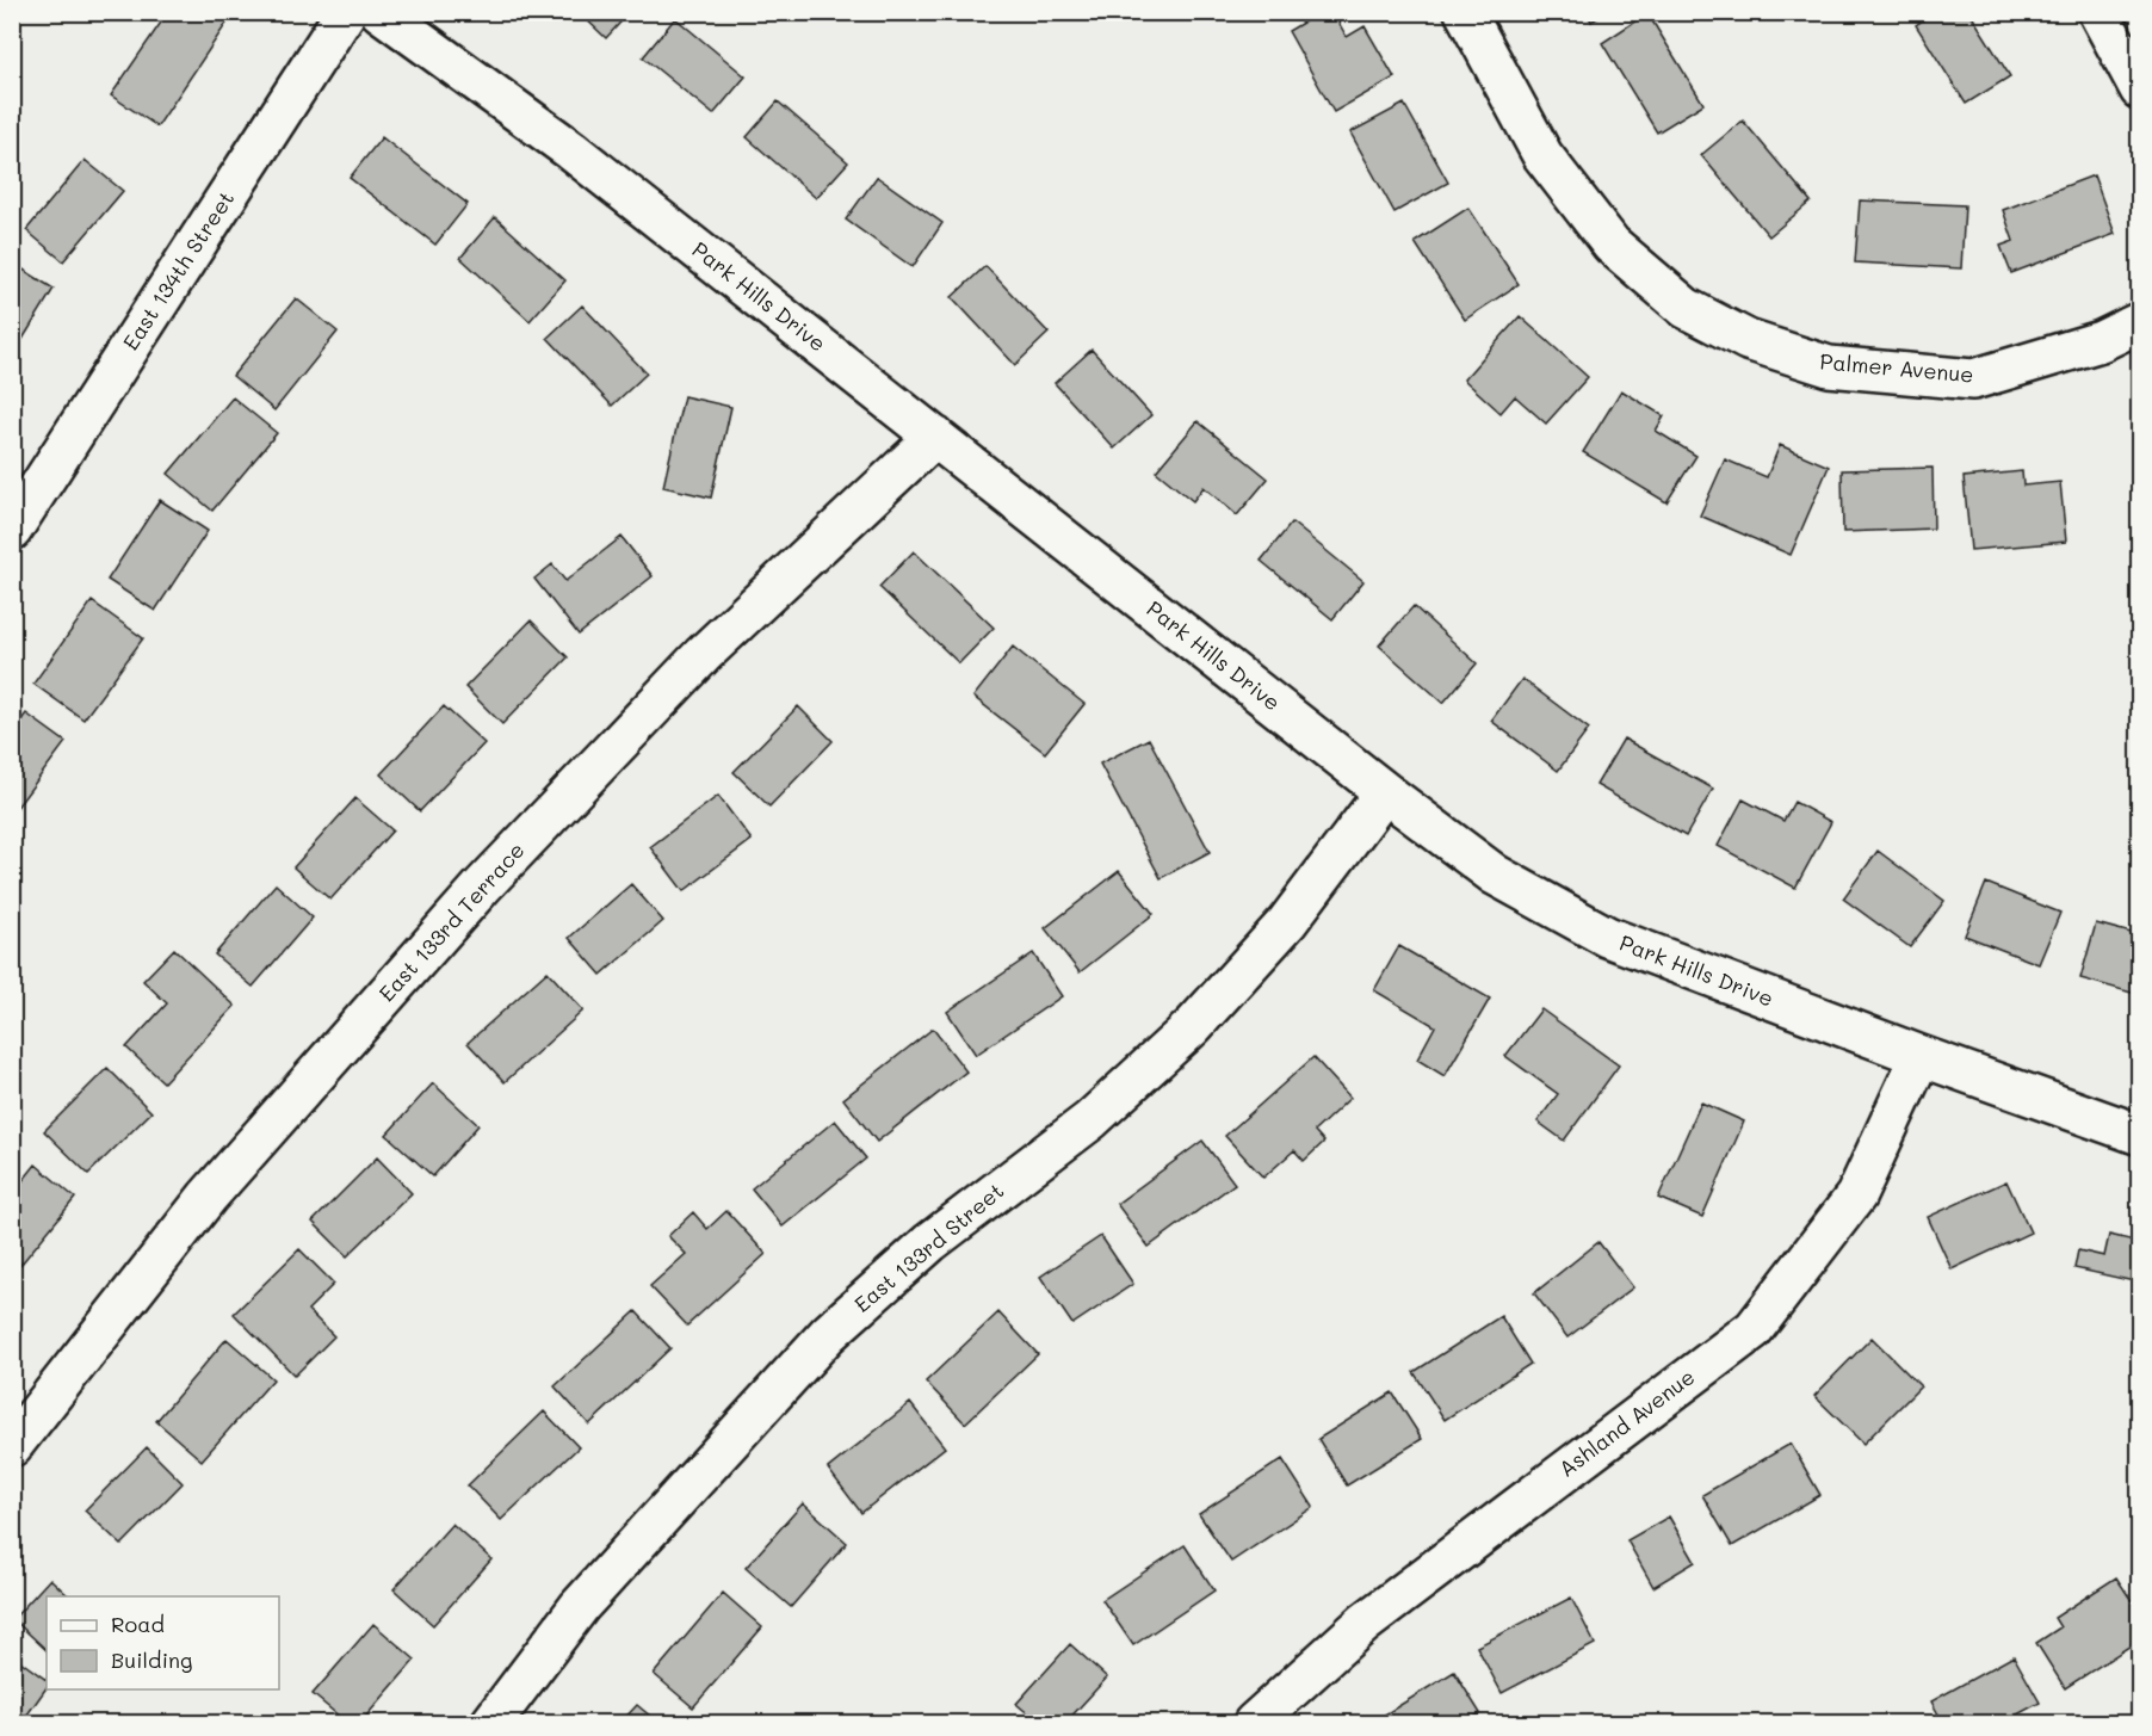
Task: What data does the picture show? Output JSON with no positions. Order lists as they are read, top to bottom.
{
  "streets": {
    "street": [
      "East 134th Street",
      "Park Hills Drive",
      "Palmer Avenue",
      "East 133rd Terrace",
      "East 133rd Street",
      "Ashland Avenue"
    ]
  },
  "crossings": [
    ["Park Hills Drive", "East 133rd Terrace"],
    ["Park Hills Drive", "East 133rd Street"],
    ["Park Hills Drive", "Ashland Avenue"]
  ],
  "legend": ["Road", "Building"]
}
